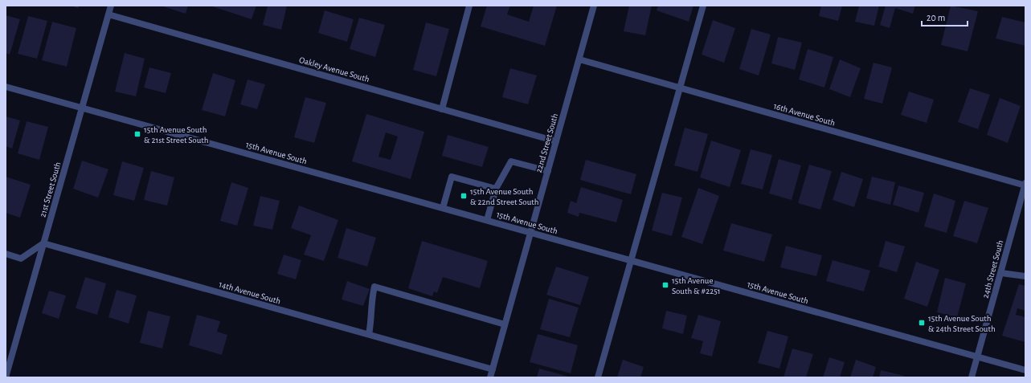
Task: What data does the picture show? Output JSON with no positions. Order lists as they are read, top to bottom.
{
  "streets": {
    "street": [
      "Oakley Avenue South",
      "16th Avenue South",
      "22nd Street South",
      "15th Avenue South",
      "21st Street South",
      "24th Street South",
      "14th Avenue South"
    ]
  },
  "crossings": [
    ["Oakley Avenue South", "22nd Street South"],
    ["Oakley Avenue South", "21st Street South"],
    ["16th Avenue South", "22nd Street South"],
    ["16th Avenue South", "24th Street South"],
    ["22nd Street South", "15th Avenue South"],
    ["22nd Street South", "14th Avenue South"],
    ["15th Avenue South", "21st Street South"],
    ["15th Avenue South", "24th Street South"],
    ["21st Street South", "14th Avenue South"]
  ],
  "places": {
    "transit": [
      "15th Avenue South & 21st Street South",
      "15th Avenue South & 22nd Street South",
      "15th Avenue South & #2251",
      "15th Avenue South & 24th Street South"
    ]
  },
  "scale_bar": "20 m"
}
